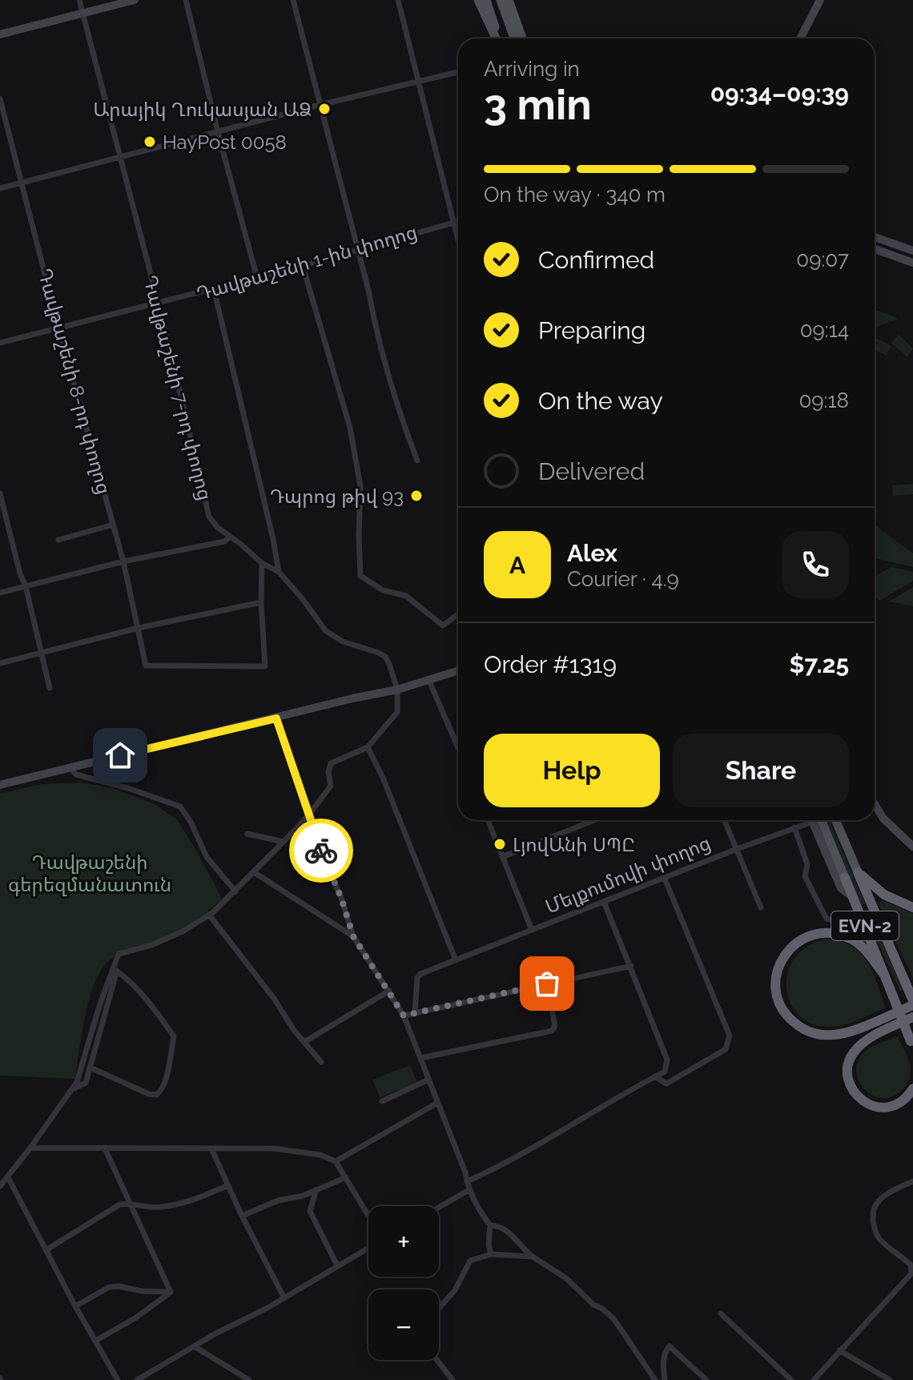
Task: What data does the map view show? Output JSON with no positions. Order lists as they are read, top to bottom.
{
  "streets": {
    "highway": ["EVN-2"],
    "street": [
      "Դավթաշենի 1-ին փողոց",
      "Դավթաշենի 8-րդ փողոց",
      "Դավթաշենի 7-րդ փողոց",
      "Մելքումովի փողոց"
    ]
  },
  "crossings": [
    ["Դավթաշենի 1-ին փողոց", "Դավթաշենի 8-րդ փողոց"],
    ["Դավթաշենի 1-ին փողոց", "Դավթաշենի 7-րդ փողոց"]
  ],
  "parks": ["Դավթաշենի գերեզմանատուն"],
  "places": [
    "Արայիկ Ղուկասյան ԱՁ",
    "HayPost 0058",
    "Դպրոց թիվ 93",
    "ԼյովԱնի ՍՊԸ"
  ],
  "page": {
    "heading": ["3 min", "Arriving in", "09:34–09:39"],
    "panel": [
      "Alex",
      "Courier · 4.9",
      "Order #1319",
      "$7.25"
    ],
    "bar": "On the way · 340 m",
    "list": [
      ["Confirmed", "09:07"],
      ["Preparing", "09:14"],
      ["On the way", "09:18"],
      "Delivered"
    ],
    "round": "A",
    "buttons": ["Help", "Share"],
    "map_buttons": ["+", "−"]
  }
}
